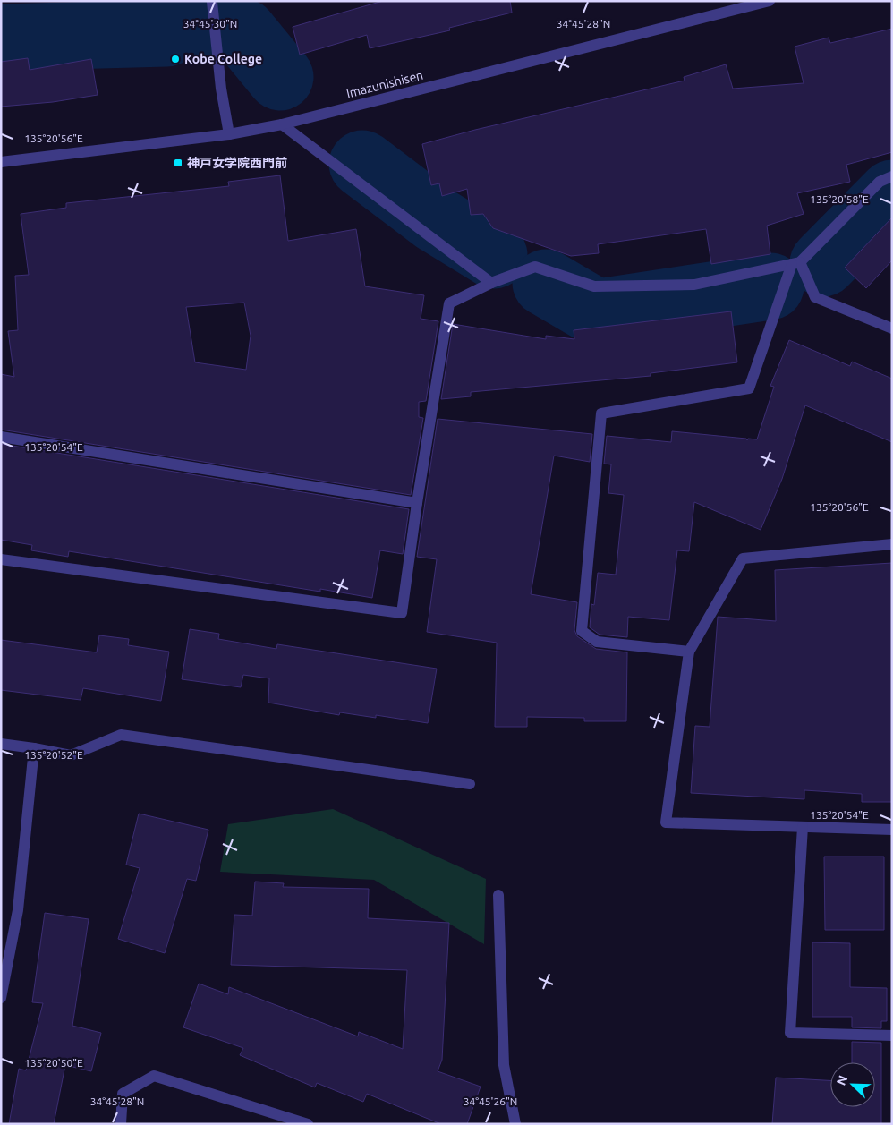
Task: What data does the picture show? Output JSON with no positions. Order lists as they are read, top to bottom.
{
  "streets": {
    "street": ["Imazunishisen"]
  },
  "places": {
    "other": ["Kobe College"],
    "transit": ["神戸女学院西門前"]
  },
  "north": "top left",
  "coordinates": [
    "34°45'30\"N",
    "34°45'28\"N",
    "135°20'56\"E",
    "135°20'58\"E",
    "135°20'54\"E",
    "135°20'52\"E",
    "135°20'50\"E",
    "34°45'26\"N"
  ]
}
